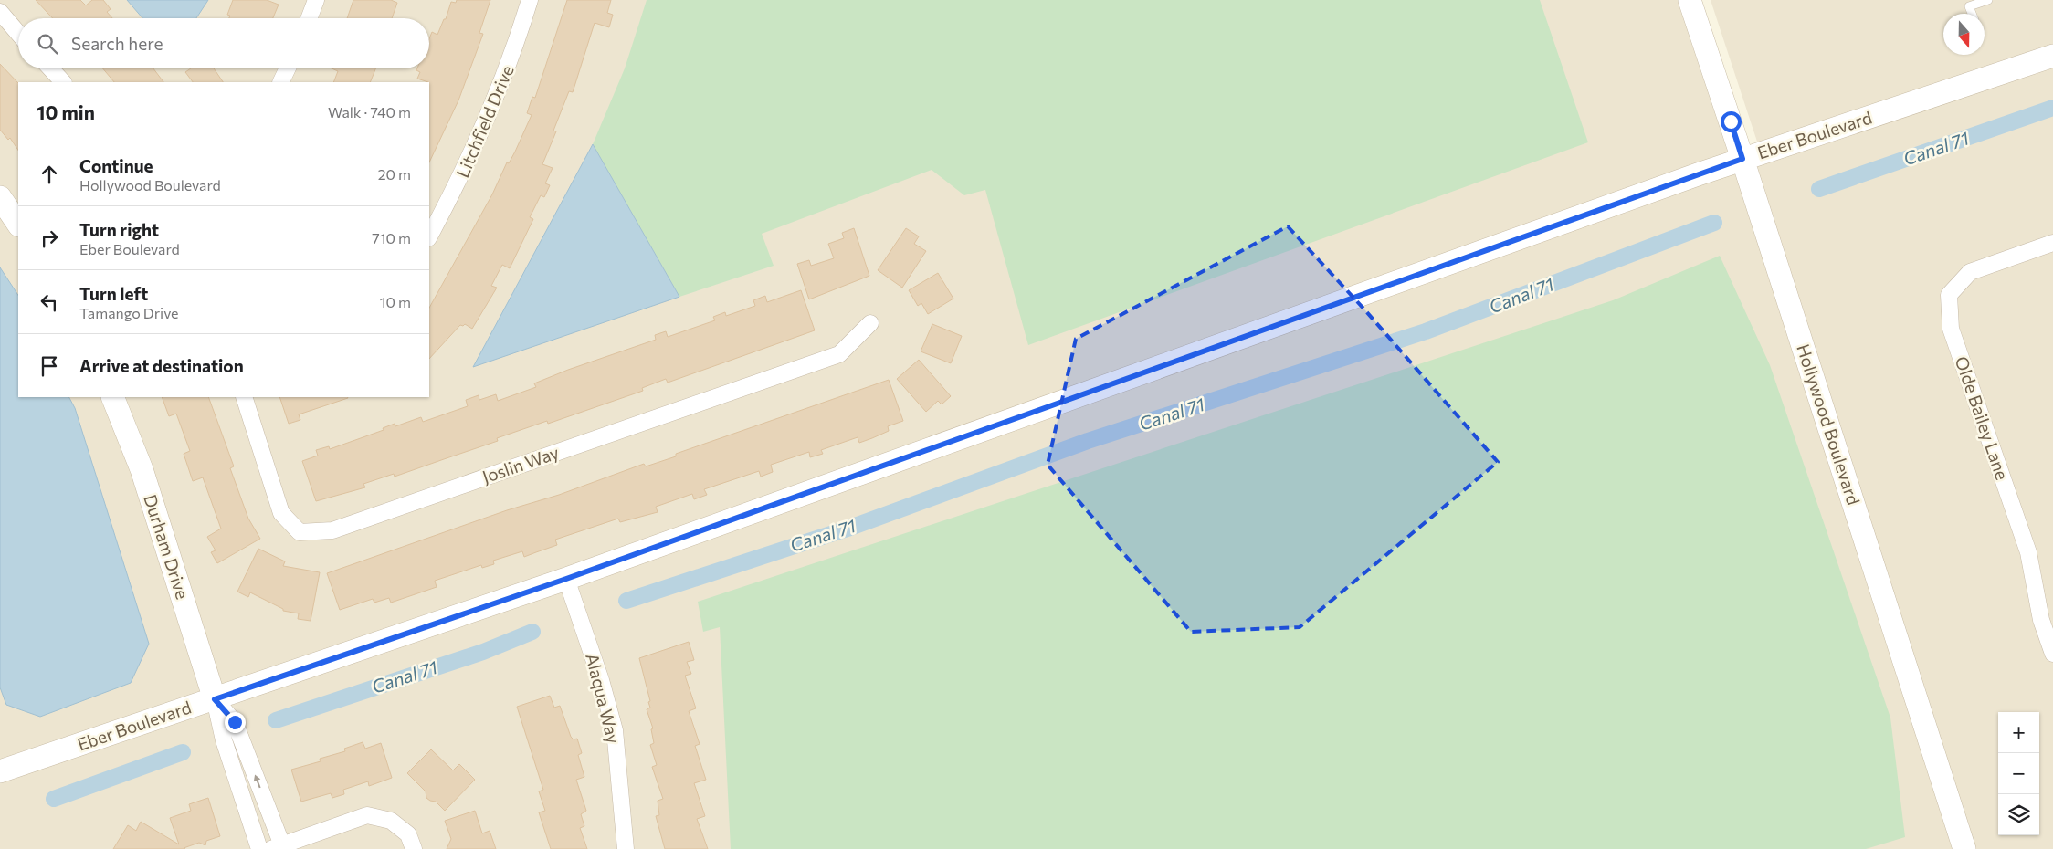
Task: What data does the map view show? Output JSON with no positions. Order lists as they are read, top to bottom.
{
  "streets": {
    "street": [
      "Litchfield Drive",
      "Eber Boulevard",
      "Olde Bailey Lane",
      "Hollywood Boulevard",
      "Joslin Way",
      "Durham Drive",
      "Alaqua Way"
    ]
  },
  "crossings": [
    ["Eber Boulevard", "Hollywood Boulevard"],
    ["Eber Boulevard", "Durham Drive"],
    ["Eber Boulevard", "Alaqua Way"]
  ],
  "water": ["Canal 71"],
  "north": "bottom",
  "page": {
    "search": "Search here",
    "heading": ["10 min", "Walk · 740 m"],
    "list": [
      ["Continue", "Hollywood Boulevard", "20 m"],
      ["Turn right", "Eber Boulevard", "710 m"],
      ["Turn left", "Tamango Drive", "10 m"],
      "Arrive at destination"
    ],
    "map_buttons": ["+", "−"]
  }
}
